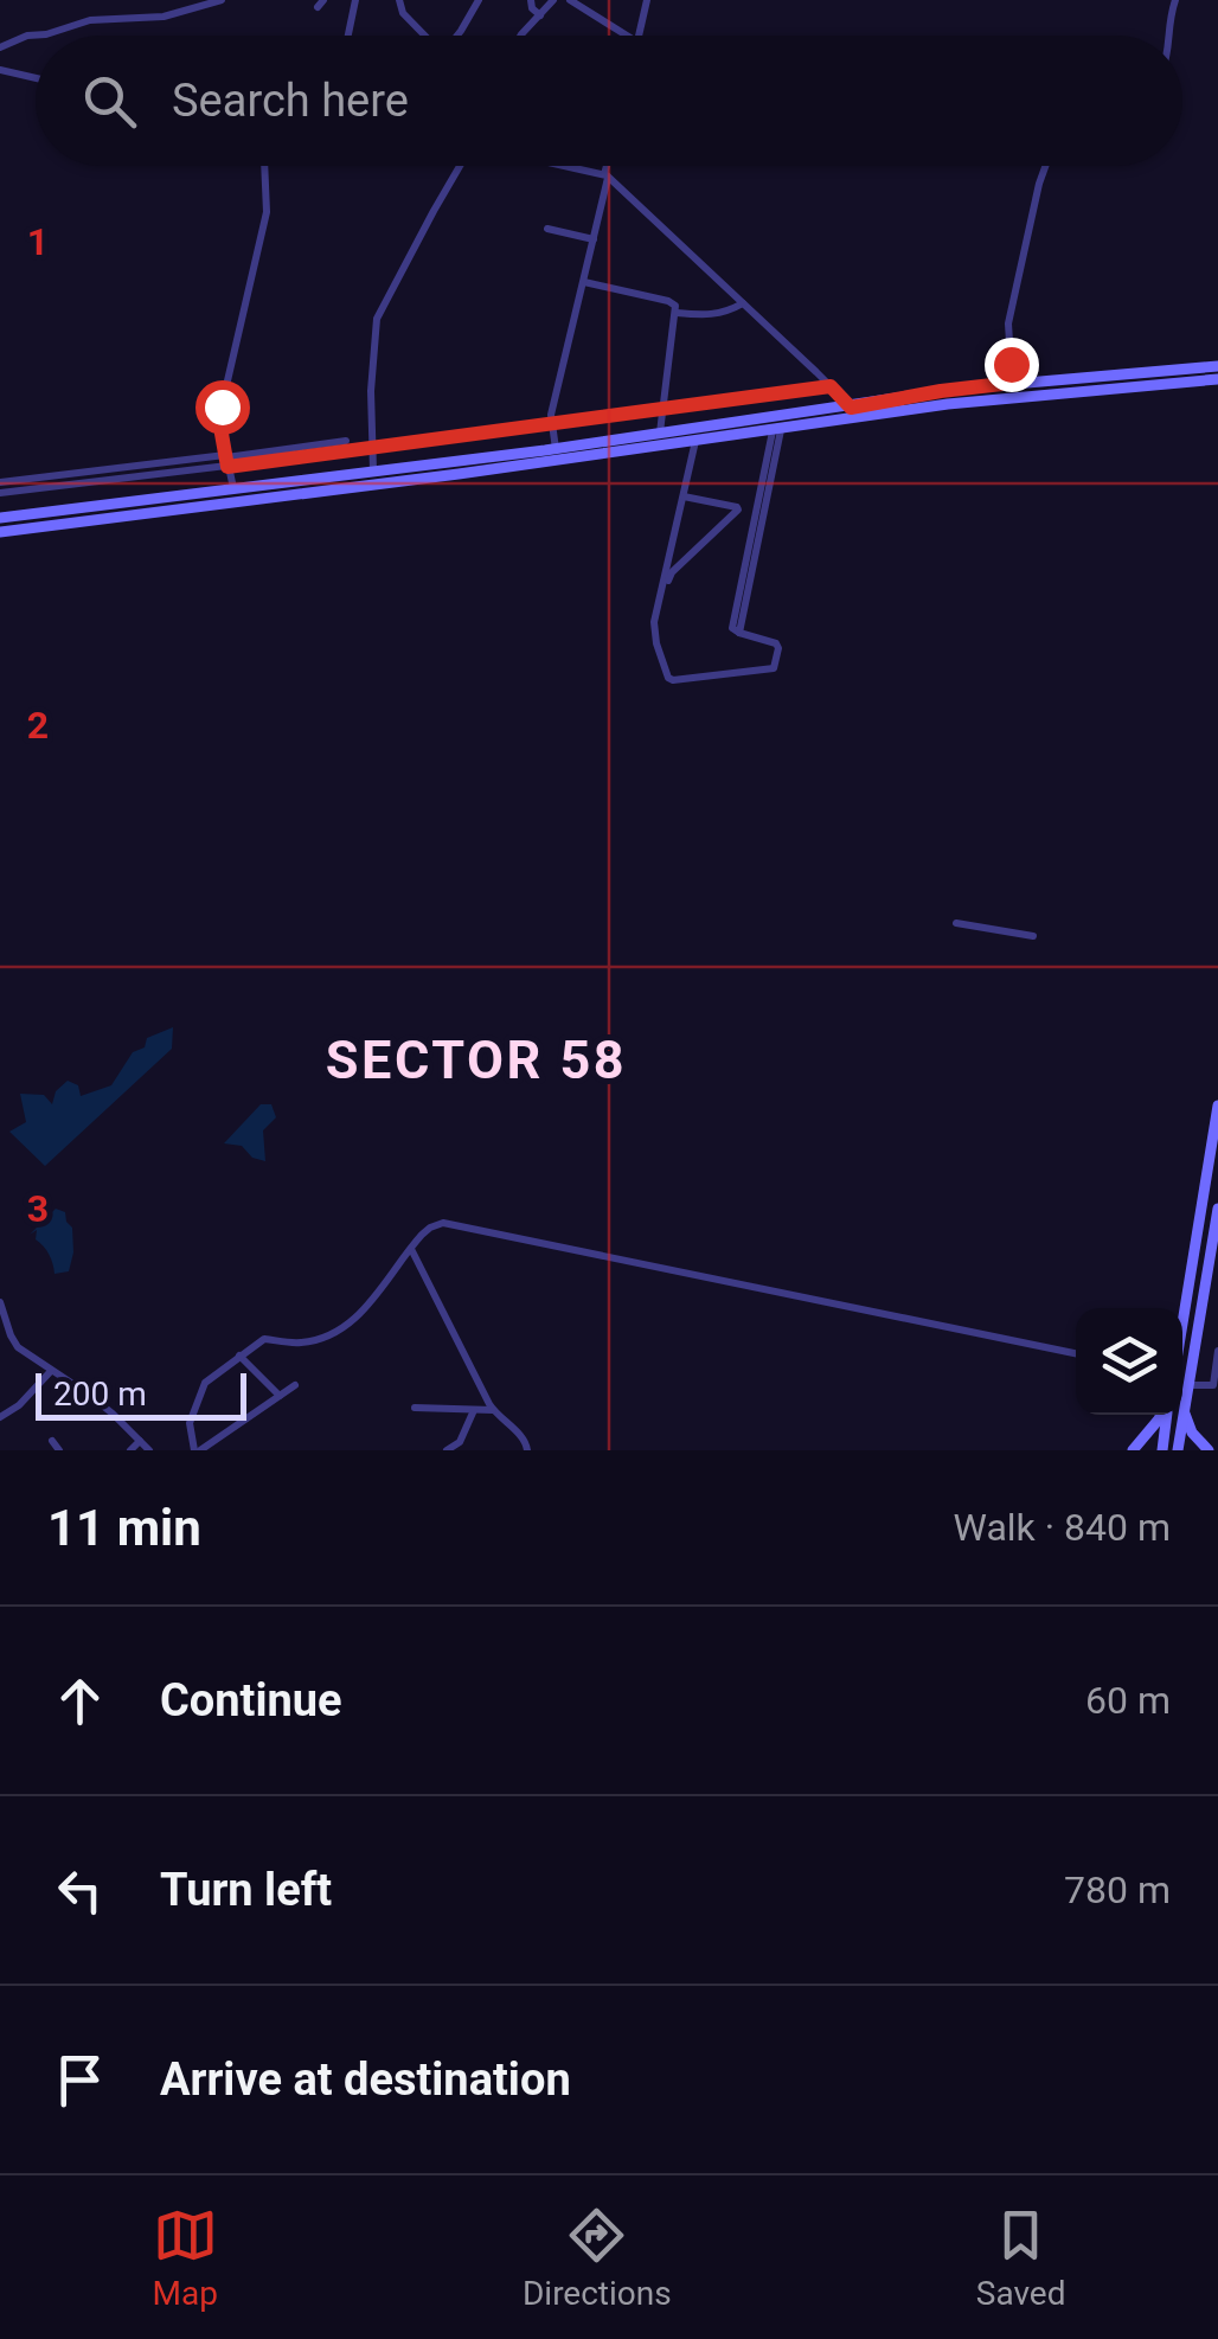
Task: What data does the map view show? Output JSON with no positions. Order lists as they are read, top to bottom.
{
  "districts": ["SECTOR 58"],
  "scale_bar": "200 m",
  "page": {
    "search": "Search here",
    "scale": "200 m",
    "heading": ["11 min", "Walk · 840 m"],
    "list": [
      ["Continue", "60 m"],
      ["Turn left", "780 m"],
      "Arrive at destination"
    ],
    "nav": ["Map", "Directions", "Saved"]
  },
  "grid": {
    "rows": ["1", "2", "3"]
  }
}
